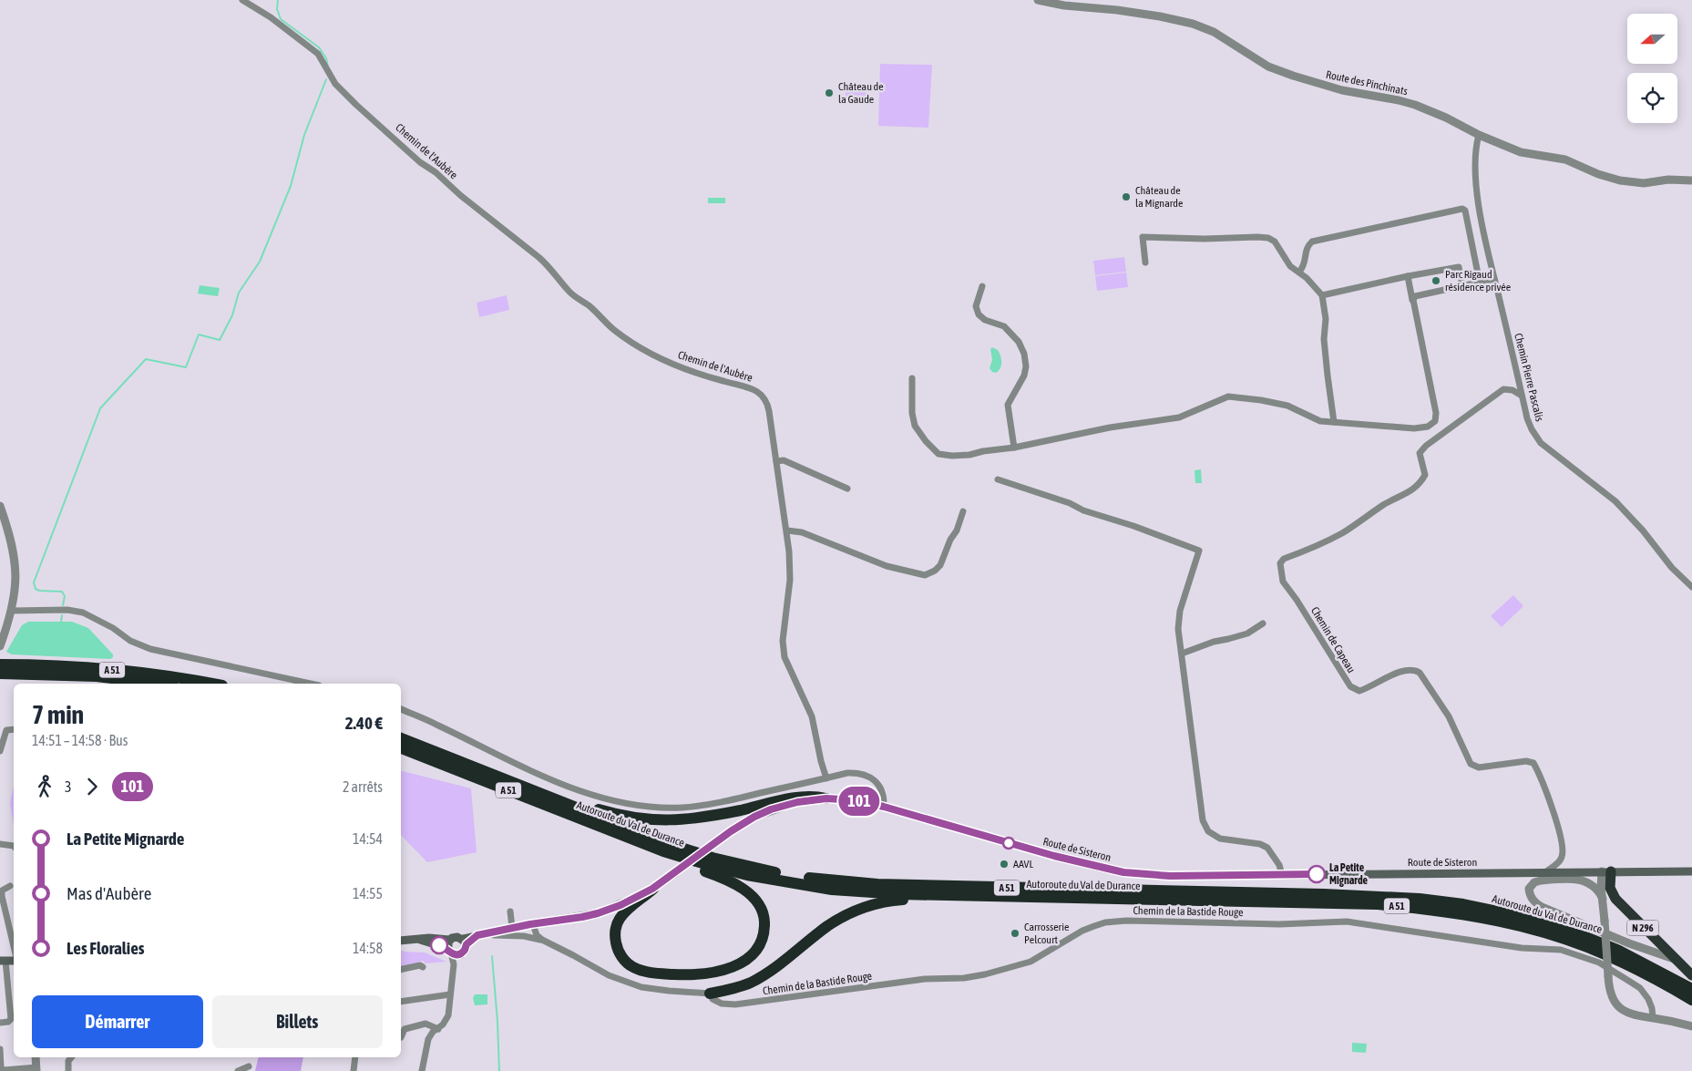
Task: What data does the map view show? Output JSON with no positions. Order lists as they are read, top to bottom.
{
  "streets": {
    "highway": ["A 51", "Autoroute du Val de Durance", "N 296"],
    "main road": ["Route de Sisteron"],
    "street": [
      "Route des Pinchinats",
      "Chemin de l'Aubère",
      "Chemin Pierre Pascalis",
      "Chemin de Capeau",
      "Chemin de la Bastide Rouge"
    ]
  },
  "crossings": [
    ["Route des Pinchinats", "Chemin Pierre Pascalis"],
    ["Chemin Pierre Pascalis", "Chemin de Capeau"],
    ["Chemin de Capeau", "Route de Sisteron"],
    ["Route de Sisteron", "N 296"]
  ],
  "places": [
    "Château de la Gaude",
    "Château de la Mignarde",
    "Parc Rigaud résidence privée",
    "AAVL",
    "La Petite Mignarde",
    "Carrosserie Pelcourt"
  ],
  "lines": ["bus line 101"],
  "north": "left",
  "page": {
    "on_map": "101",
    "heading": ["7 min", "14:51 – 14:58 · Bus", "2.40 €"],
    "legs": ["3", "101", "2 arrêts"],
    "list": [
      {
        "name": "La Petite Mignarde",
        "value": "14:54"
      },
      {
        "name": "Mas d'Aubère",
        "value": "14:55"
      },
      {
        "name": "Les Floralies",
        "value": "14:58"
      }
    ],
    "buttons": ["Démarrer", "Billets"]
  }
}
